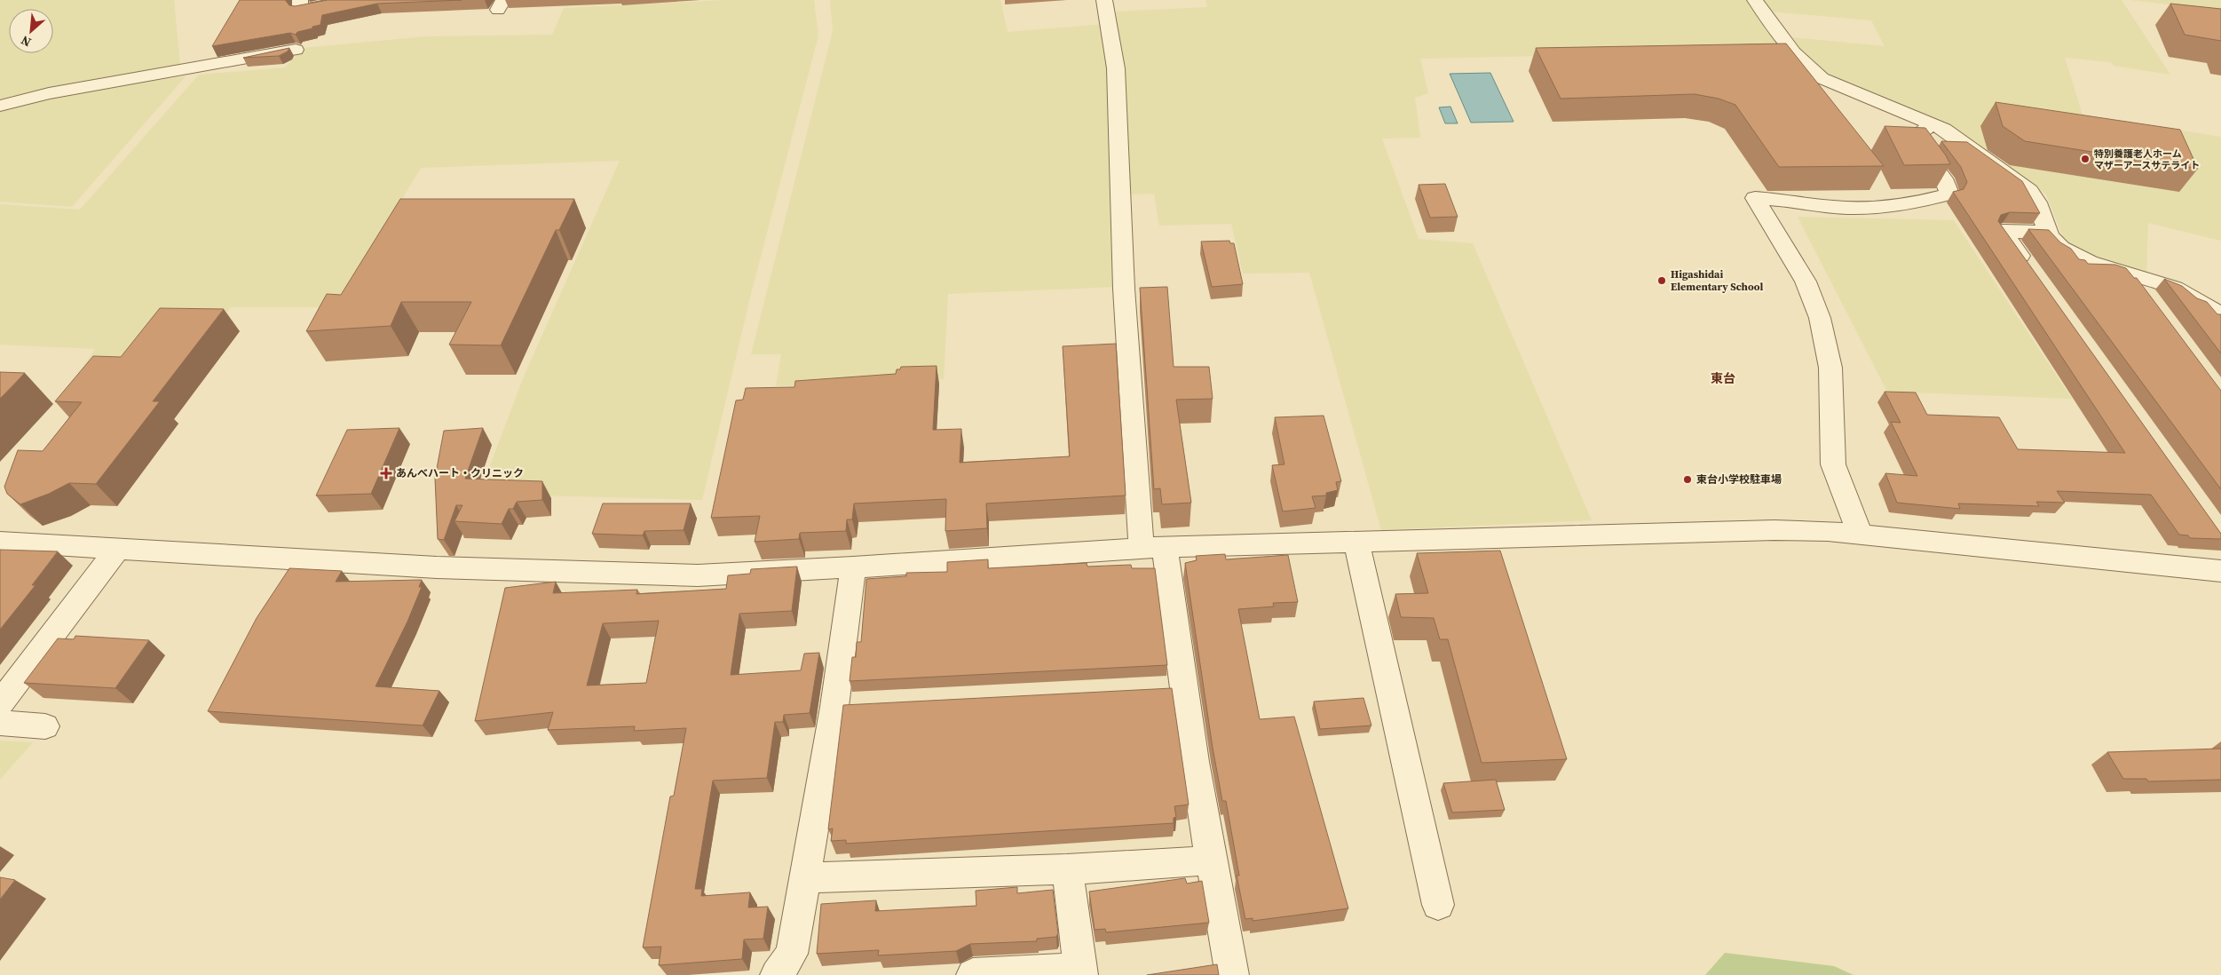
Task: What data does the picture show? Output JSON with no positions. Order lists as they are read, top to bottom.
{
  "districts": ["東台"],
  "places": {
    "other": ["特別養護老人ホーム マザーアースサテライト", "Higashidai Elementary School", "東台小学校駐車場"],
    "health": ["あんべハート・クリニック"]
  },
  "north": "bottom left"
}
